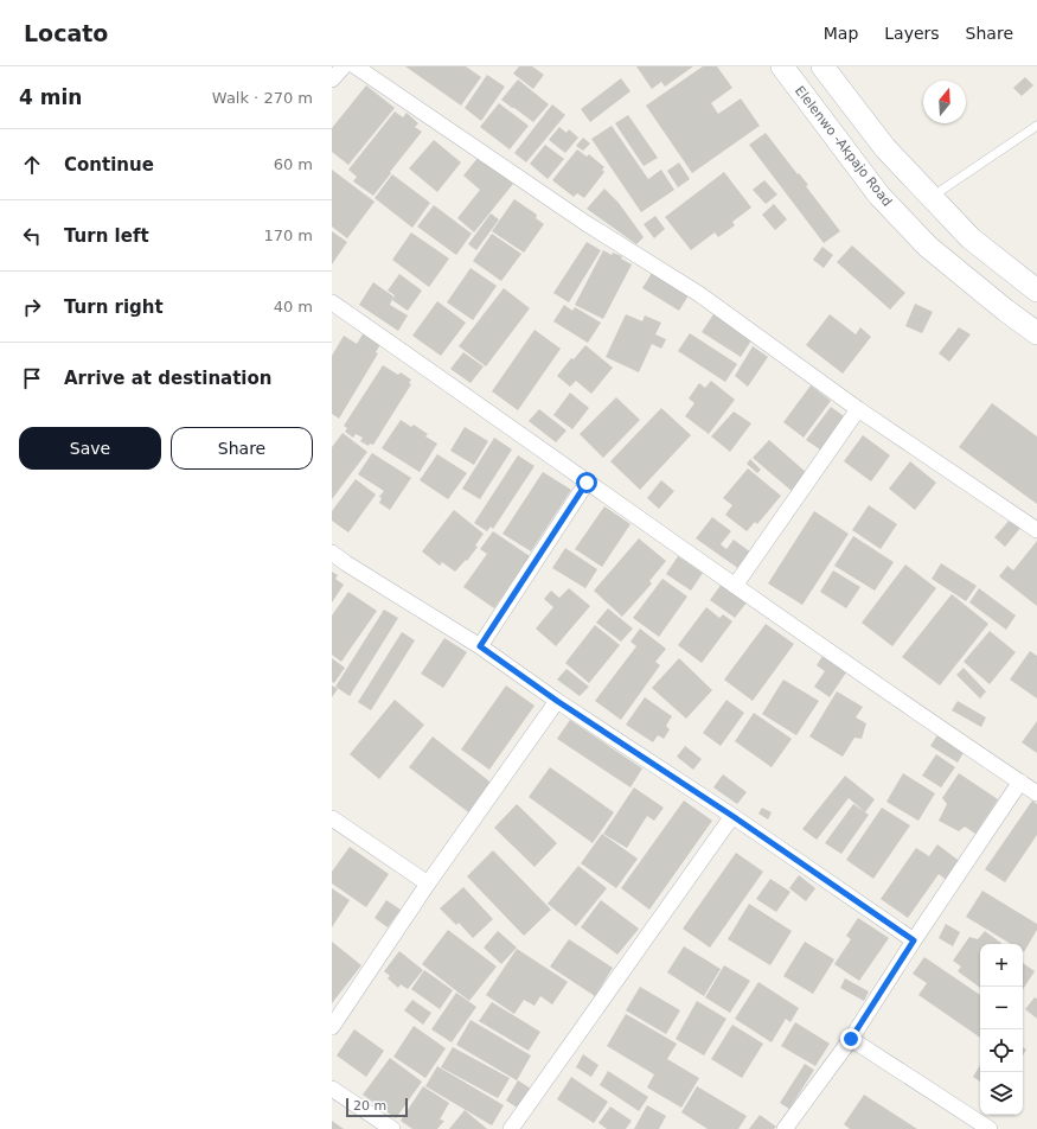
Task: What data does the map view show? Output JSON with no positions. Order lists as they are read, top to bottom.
{
  "streets": {
    "main road": ["Elelenwo -Akpajo Road"]
  },
  "scale_bar": "20 m",
  "north": "top",
  "page": {
    "header": "Locato",
    "nav": ["Map", "Layers", "Share"],
    "heading": ["4 min", "Walk · 270 m"],
    "list": [
      ["Continue", "60 m"],
      ["Turn left", "170 m"],
      ["Turn right", "40 m"],
      "Arrive at destination"
    ],
    "buttons": ["Save", "Share"],
    "map_buttons": ["+", "−"],
    "scale": "20 m"
  }
}
